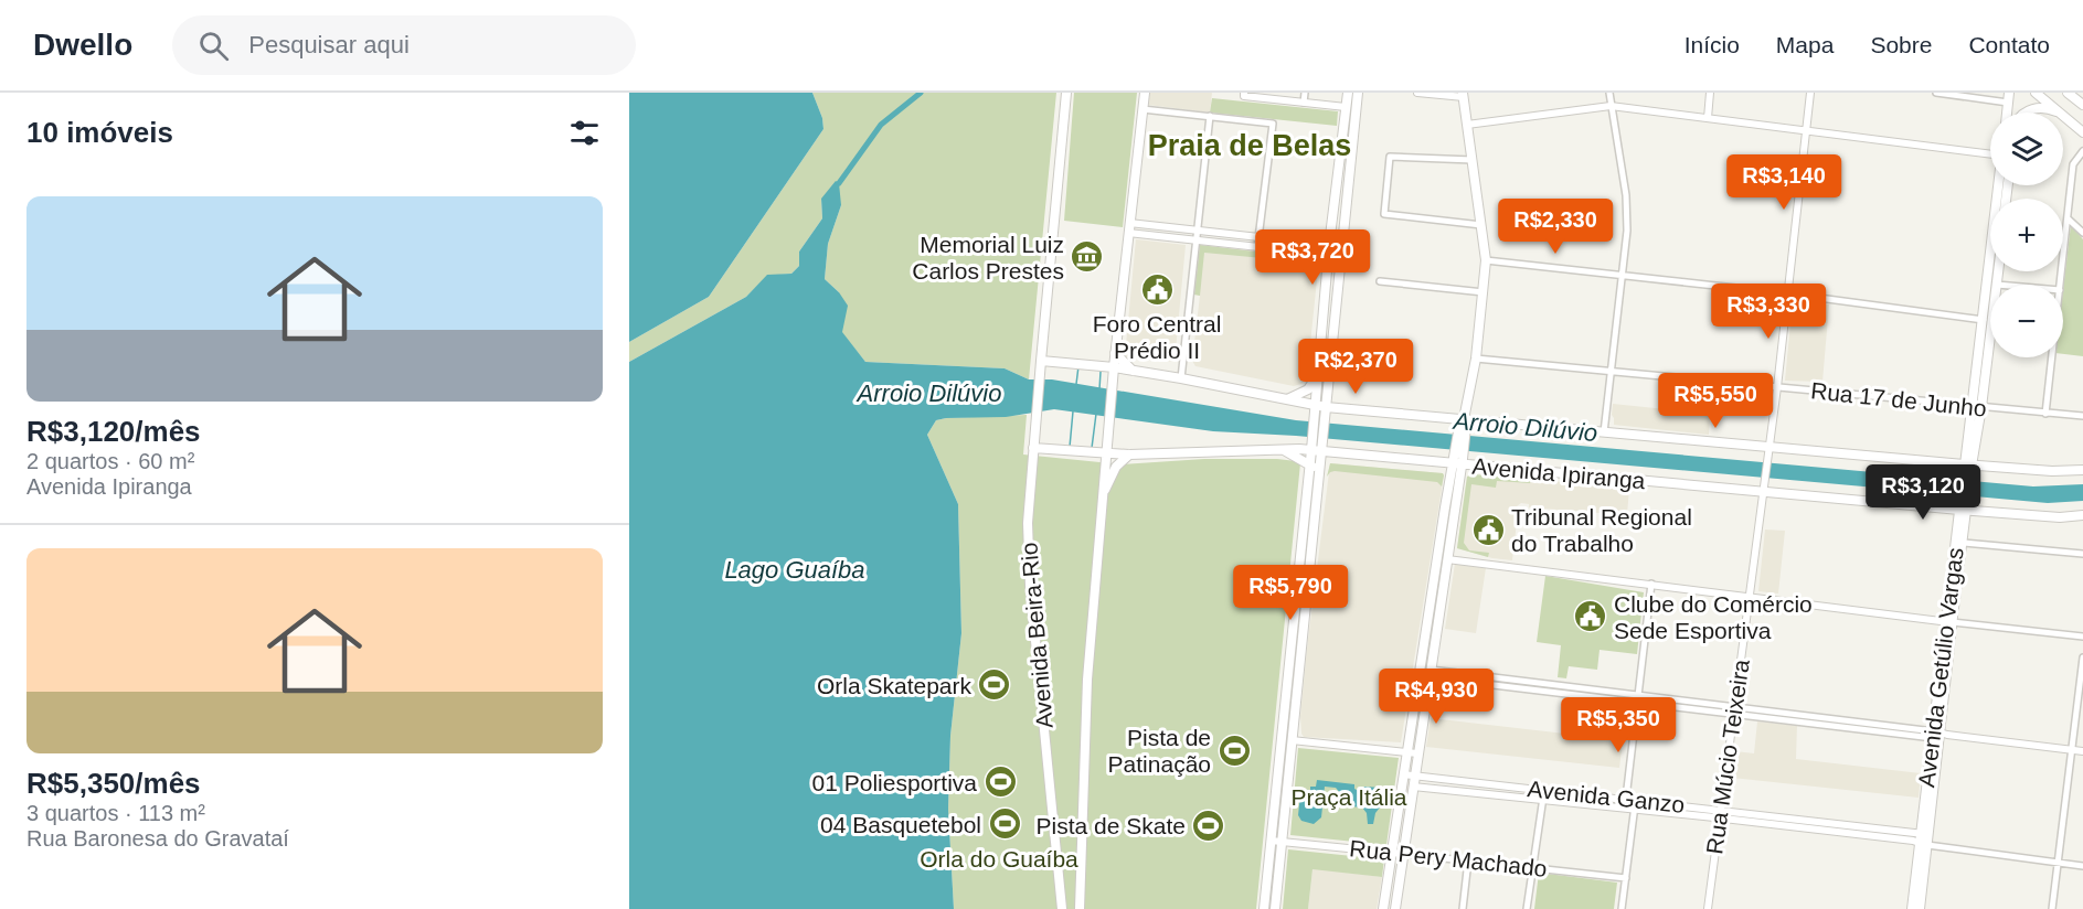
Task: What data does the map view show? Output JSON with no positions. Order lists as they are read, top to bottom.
{
  "streets": {
    "main road": ["Avenida Ipiranga", "Avenida Beira-Rio", "Avenida Getúlio Vargas"],
    "street": [
      "Rua 17 de Junho",
      "Rua Múcio Teixeira",
      "Avenida Ganzo",
      "Rua Pery Machado"
    ]
  },
  "crossings": [
    ["Rua 17 de Junho", "Avenida Getúlio Vargas"],
    ["Rua 17 de Junho", "Rua Múcio Teixeira"],
    ["Avenida Ipiranga", "Avenida Beira-Rio"],
    ["Avenida Ipiranga", "Avenida Getúlio Vargas"],
    ["Avenida Ipiranga", "Rua Múcio Teixeira"],
    ["Avenida Getúlio Vargas", "Avenida Ganzo"],
    ["Rua Múcio Teixeira", "Avenida Ganzo"]
  ],
  "districts": ["Praia de Belas"],
  "water": ["Arroio Dilúvio", "Lago Guaíba"],
  "parks": ["Praça Itália", "Orla do Guaíba"],
  "places": {
    "museum": ["Memorial Luiz Carlos Prestes"],
    "public building": ["Foro Central Prédio II", "Tribunal Regional do Trabalho", "Clube do Comércio Sede Esportiva"],
    "sports": [
      "Orla Skatepark",
      "Pista de Patinação",
      "01 Poliesportiva",
      "04 Basquetebol",
      "Pista de Skate"
    ]
  },
  "page": {
    "header": "Dwello",
    "search": "Pesquisar aqui",
    "nav": [
      "Início",
      "Mapa",
      "Sobre",
      "Contato"
    ],
    "heading": "10 imóveis",
    "map_buttons": ["+", "−"],
    "price": [
      "R$3,140",
      "R$2,330",
      "R$3,720",
      "R$3,330",
      "R$2,370",
      "R$5,550",
      "R$3,120",
      "R$5,790",
      "R$4,930",
      "R$5,350"
    ],
    "list": [
      {
        "name": "R$3,120/mês",
        "note": "2 quartos · 60 m² · Avenida Ipiranga"
      },
      {
        "name": "R$5,350/mês",
        "note": "3 quartos · 113 m² · Rua Baronesa do Gravataí"
      }
    ]
  }
}
